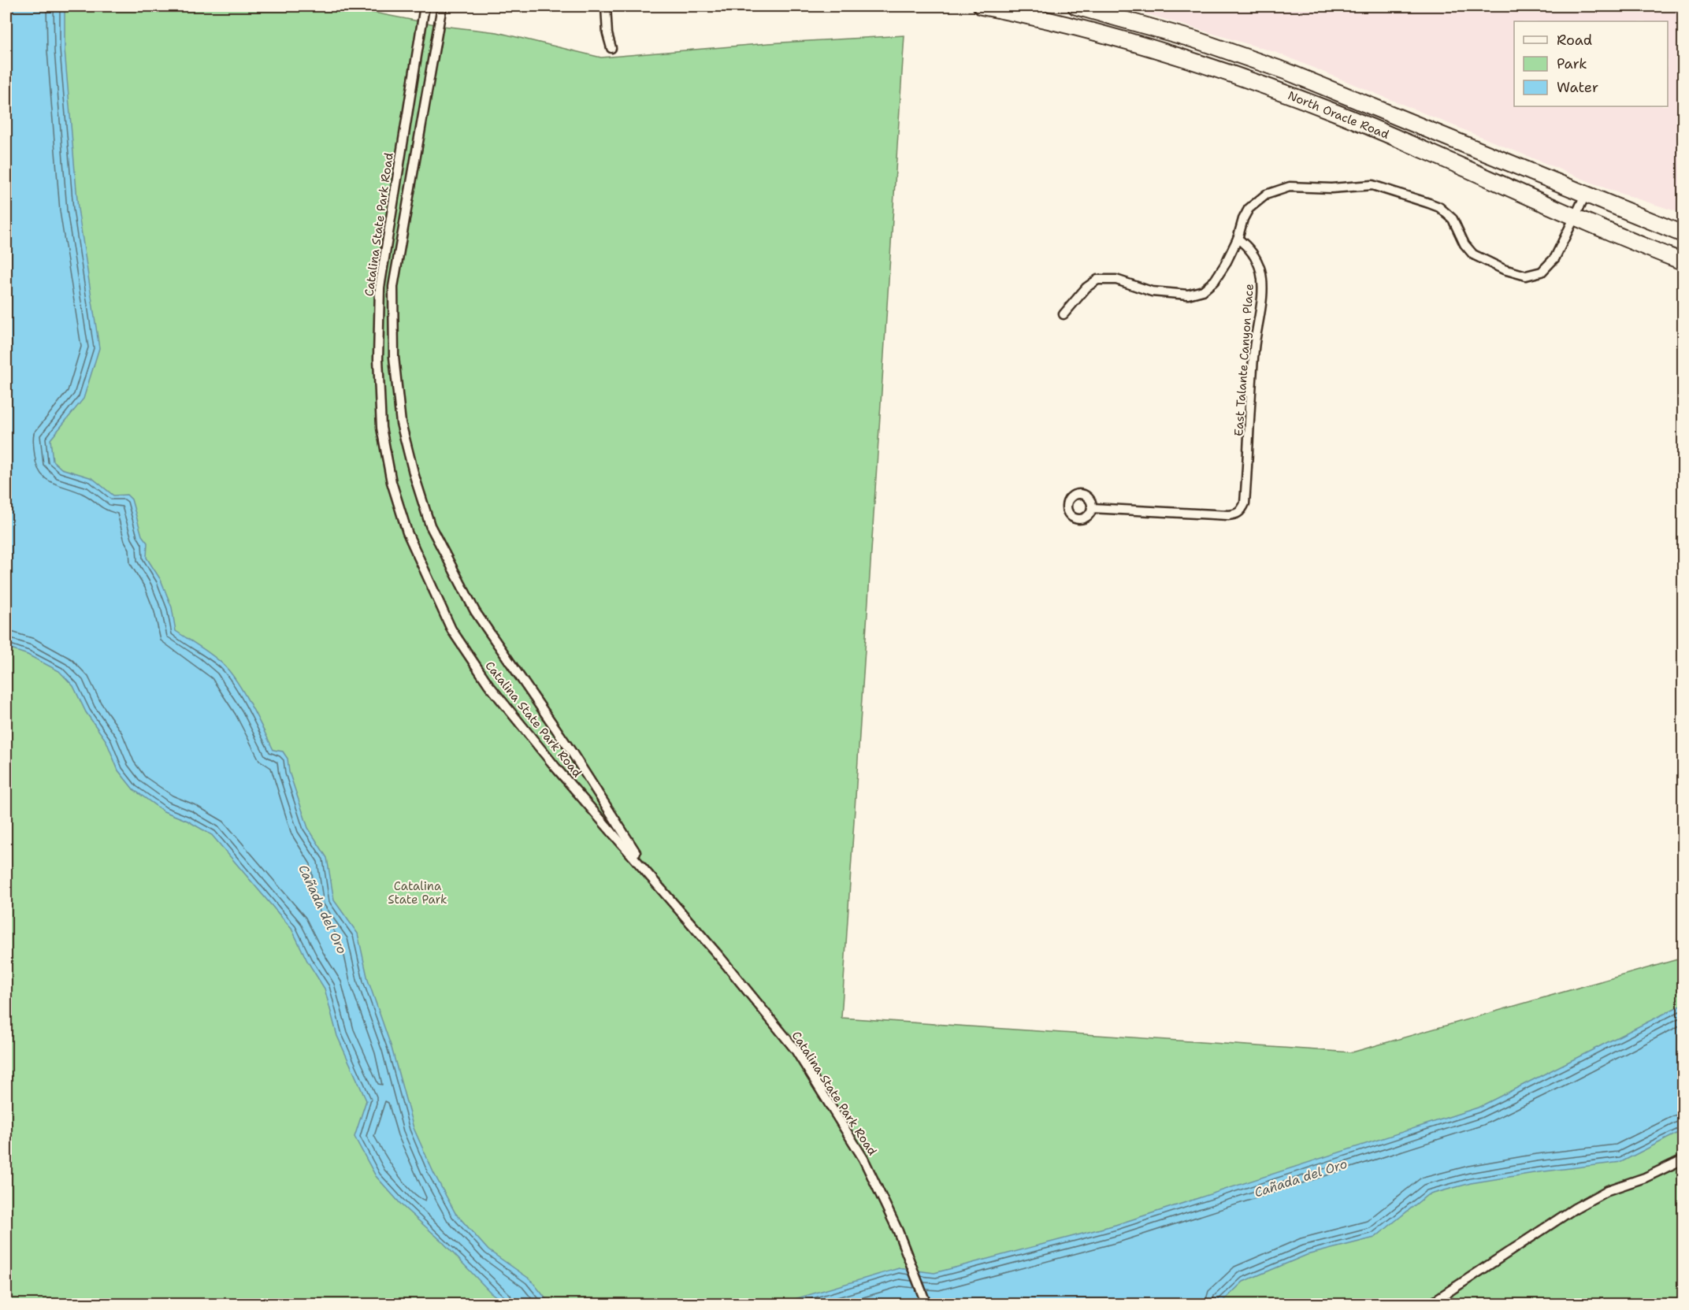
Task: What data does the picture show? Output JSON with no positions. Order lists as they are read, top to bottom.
{
  "streets": {
    "highway": ["North Oracle Road"],
    "street": ["Catalina State Park Road", "East Talante Canyon Place"]
  },
  "water": ["Cañada del Oro"],
  "parks": ["Catalina State Park"],
  "legend": ["Road", "Park", "Water"]
}
